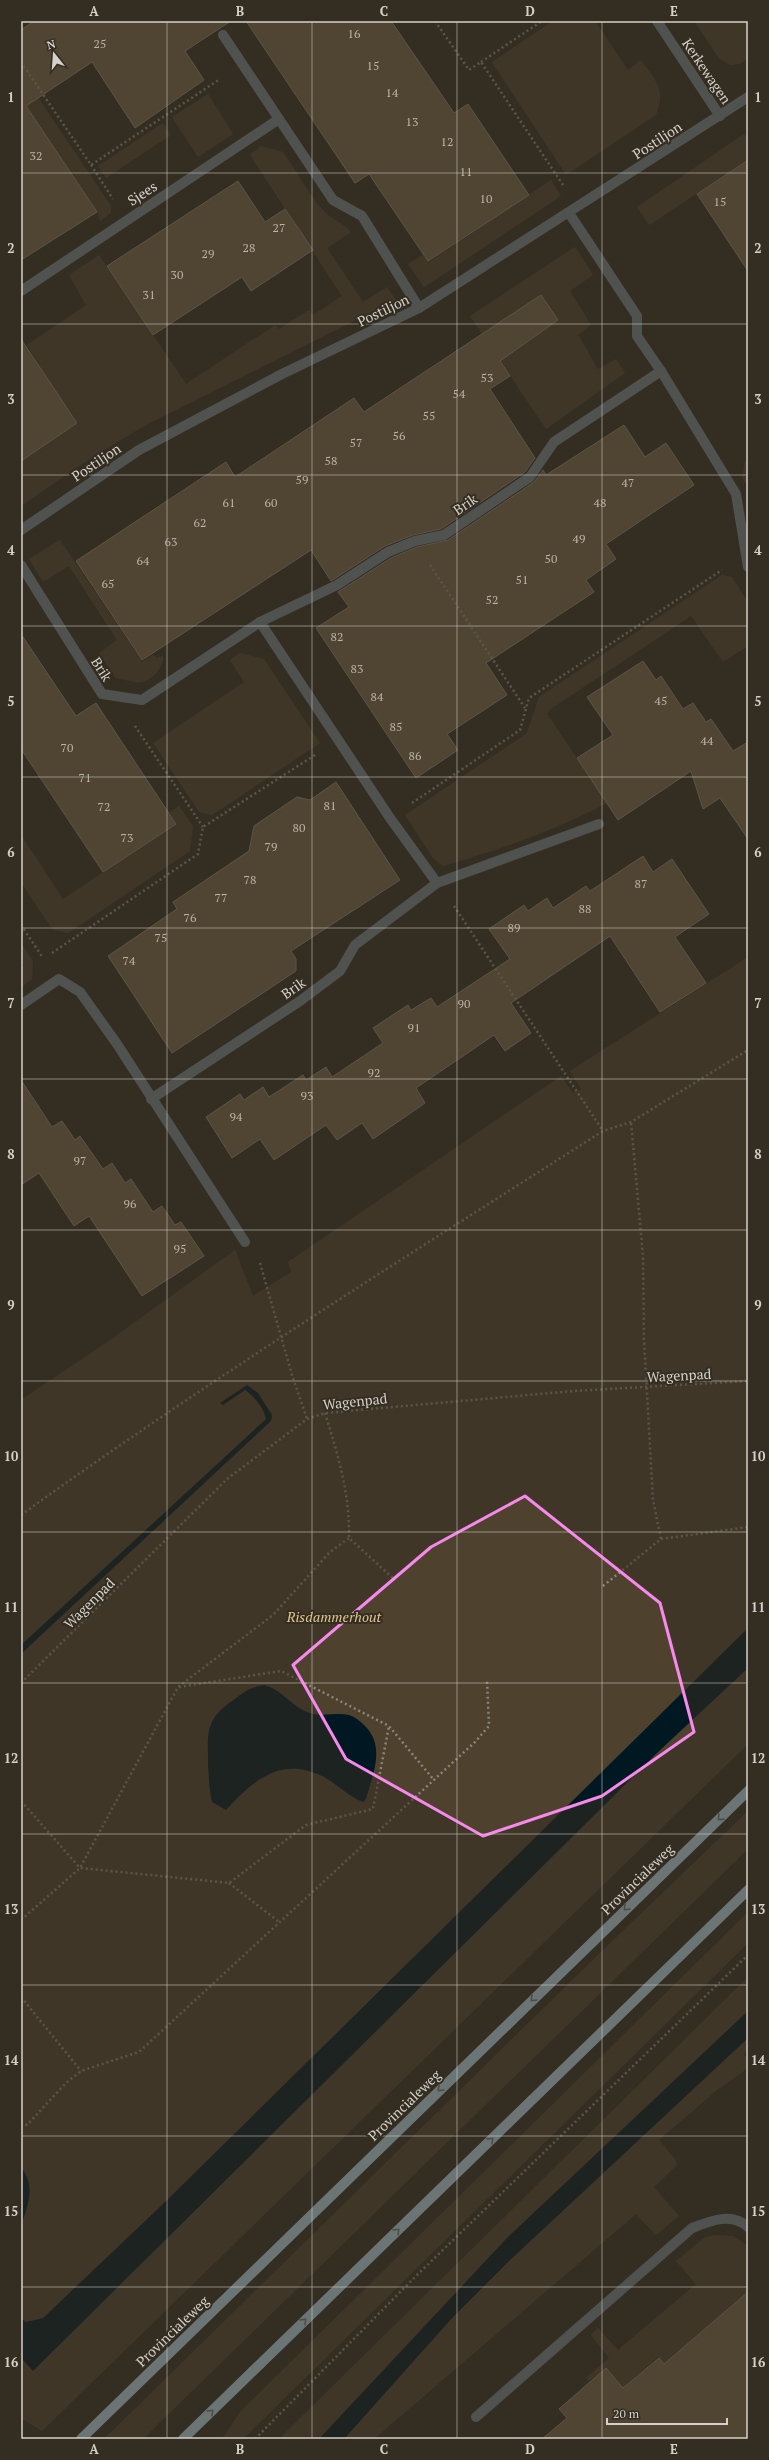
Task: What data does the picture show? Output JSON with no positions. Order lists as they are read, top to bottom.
{
  "streets": {
    "main road": ["Provincialeweg"],
    "street": [
      "Kerkewagen",
      "Postiljon",
      "Sjees",
      "Brik"
    ],
    "path": ["Wagenpad"]
  },
  "crossings": [
    ["Kerkewagen", "Postiljon"]
  ],
  "parks": ["Risdammerhout"],
  "house_numbers": [
    "16",
    "25",
    "15",
    "14",
    "13",
    "12",
    "32",
    "11",
    "10",
    "15",
    "27",
    "28",
    "29",
    "30",
    "31",
    "53",
    "54",
    "55",
    "56",
    "57",
    "58",
    "59",
    "47",
    "61",
    "60",
    "48",
    "62",
    "49",
    "63",
    "50",
    "64",
    "51",
    "65",
    "52",
    "82",
    "83",
    "84",
    "45",
    "85",
    "44",
    "70",
    "86",
    "71",
    "81",
    "72",
    "80",
    "73",
    "79",
    "78",
    "87",
    "77",
    "88",
    "76",
    "89",
    "75",
    "74",
    "90",
    "91",
    "92",
    "93",
    "94",
    "97",
    "96",
    "95"
  ],
  "scale_bar": "20 m",
  "north": "top",
  "grid": {
    "columns": [
      "A",
      "B",
      "C",
      "D",
      "E"
    ],
    "rows": [
      "1",
      "2",
      "3",
      "4",
      "5",
      "6",
      "7",
      "8",
      "9",
      "10",
      "11",
      "12",
      "13",
      "14",
      "15",
      "16"
    ]
  }
}
